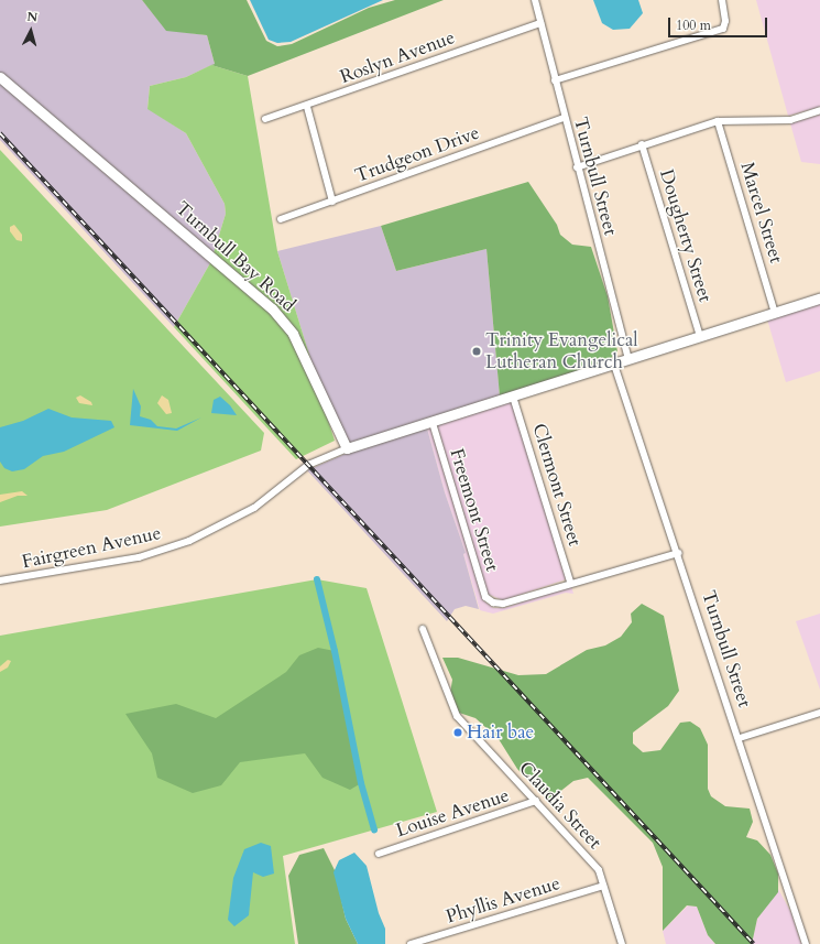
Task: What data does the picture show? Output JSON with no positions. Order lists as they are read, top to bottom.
{
  "streets": {
    "street": [
      "Roslyn Avenue",
      "Trudgeon Drive",
      "Turnbull Street",
      "Marcel Street",
      "Dougherty Street",
      "Turnbull Bay Road",
      "Clermont Street",
      "Freemont Street",
      "Fairgreen Avenue",
      "Claudia Street",
      "Louise Avenue",
      "Phyllis Avenue"
    ]
  },
  "crossings": [
    ["Roslyn Avenue", "Turnbull Street"],
    ["Trudgeon Drive", "Turnbull Street"],
    ["Turnbull Bay Road", "Fairgreen Avenue"],
    ["Clermont Street", "Freemont Street"],
    ["Claudia Street", "Louise Avenue"],
    ["Claudia Street", "Phyllis Avenue"]
  ],
  "places": ["Trinity Evangelical Lutheran Church", "Hair bae"],
  "scale_bar": "100 m",
  "north": "top"
}
